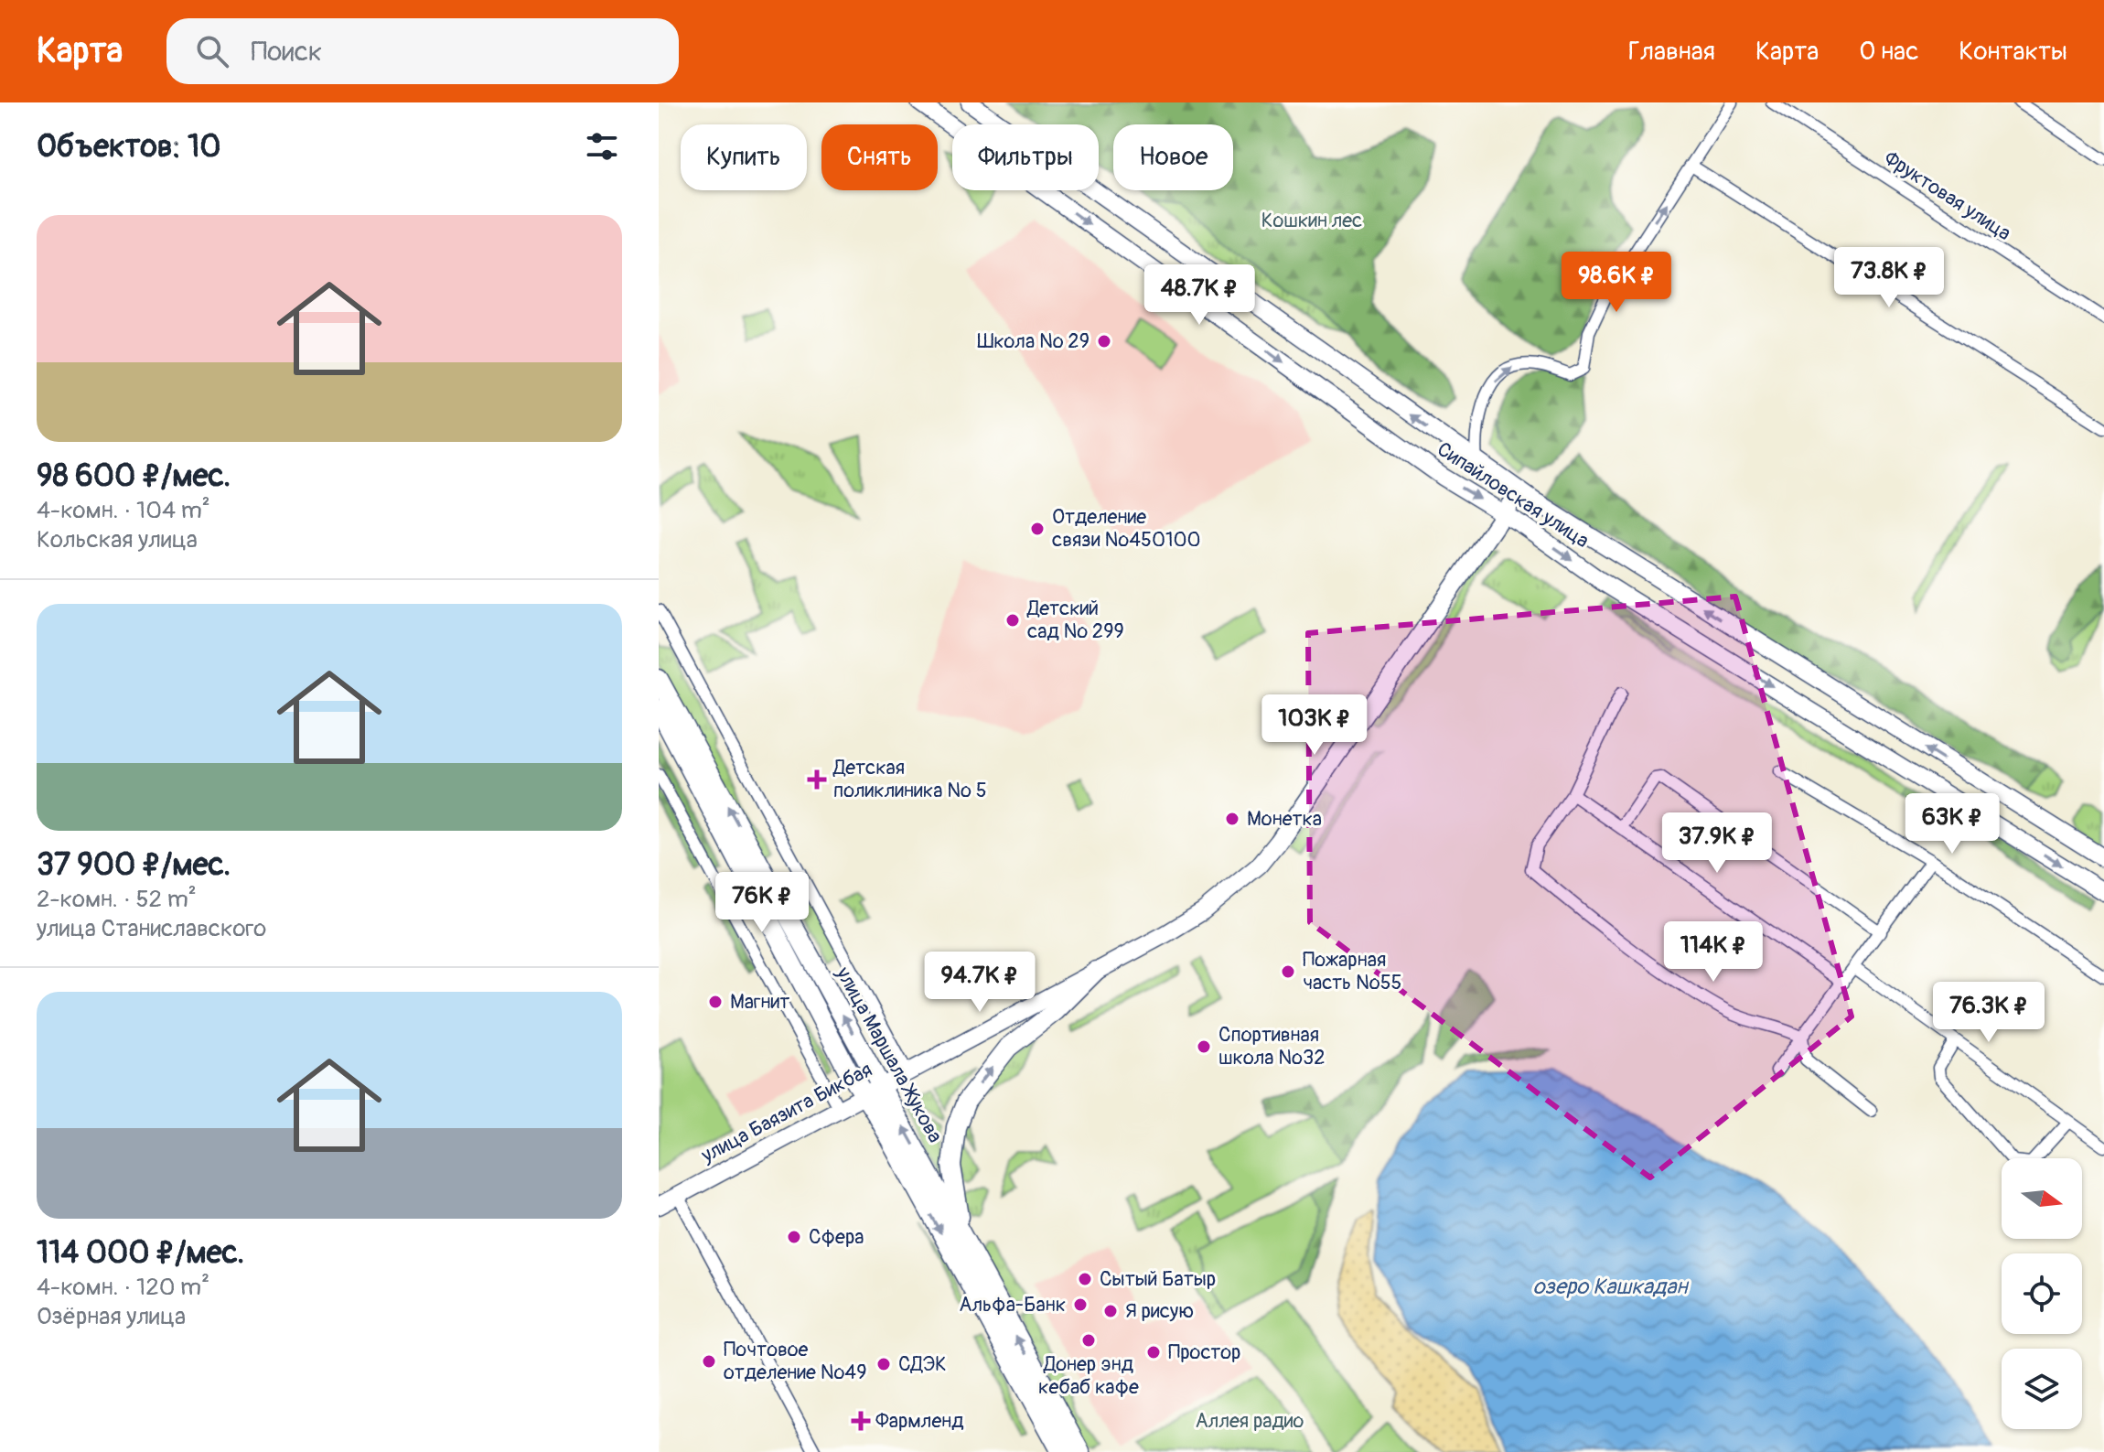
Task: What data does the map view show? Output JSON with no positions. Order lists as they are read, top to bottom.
{
  "streets": {
    "main road": ["Сипайловская улица", "улица Маршала Жукова", "улица Баязита Бикбая"],
    "street": ["Фруктовая улица"]
  },
  "crossings": [
    ["Сипайловская улица", "улица Баязита Бикбая"],
    ["улица Маршала Жукова", "улица Баязита Бикбая"]
  ],
  "water": ["озеро Кашкадан"],
  "parks": ["Кошкин лес", "Аллея радио"],
  "places": {
    "other": [
      "Школа № 29",
      "Отделение связи №450100",
      "Детский сад № 299",
      "Монетка",
      "Пожарная часть №55",
      "Магнит",
      "Спортивная школа №32",
      "Сфера",
      "Сытый Батыр",
      "Альфа-Банк",
      "Я рисую",
      "Донер энд кебаб кафе",
      "Простор",
      "Почтовое отделение №49",
      "СДЭК"
    ],
    "health": ["Детская поликлиника № 5", "Фармленд"]
  },
  "north": "right",
  "page": {
    "header": "Карта",
    "search": "Поиск",
    "nav": [
      "Главная",
      "Карта",
      "О нас",
      "Контакты"
    ],
    "heading": "Объектов: 10",
    "chip": [
      "Купить",
      "Снять",
      "Фильтры",
      "Новое"
    ],
    "list": [
      {
        "name": "98 600 ₽/мес.",
        "note": "4-комн. · 104 m² · Кольская улица"
      },
      {
        "name": "37 900 ₽/мес.",
        "note": "2-комн. · 52 m² · улица Станиславского"
      },
      {
        "name": "114 000 ₽/мес.",
        "note": "4-комн. · 120 m² · Озёрная улица"
      }
    ],
    "price": [
      "73.8K ₽",
      "98.6K ₽",
      "48.7K ₽",
      "103K ₽",
      "63K ₽",
      "37.9K ₽",
      "76K ₽",
      "114K ₽",
      "94.7K ₽",
      "76.3K ₽"
    ]
  }
}
